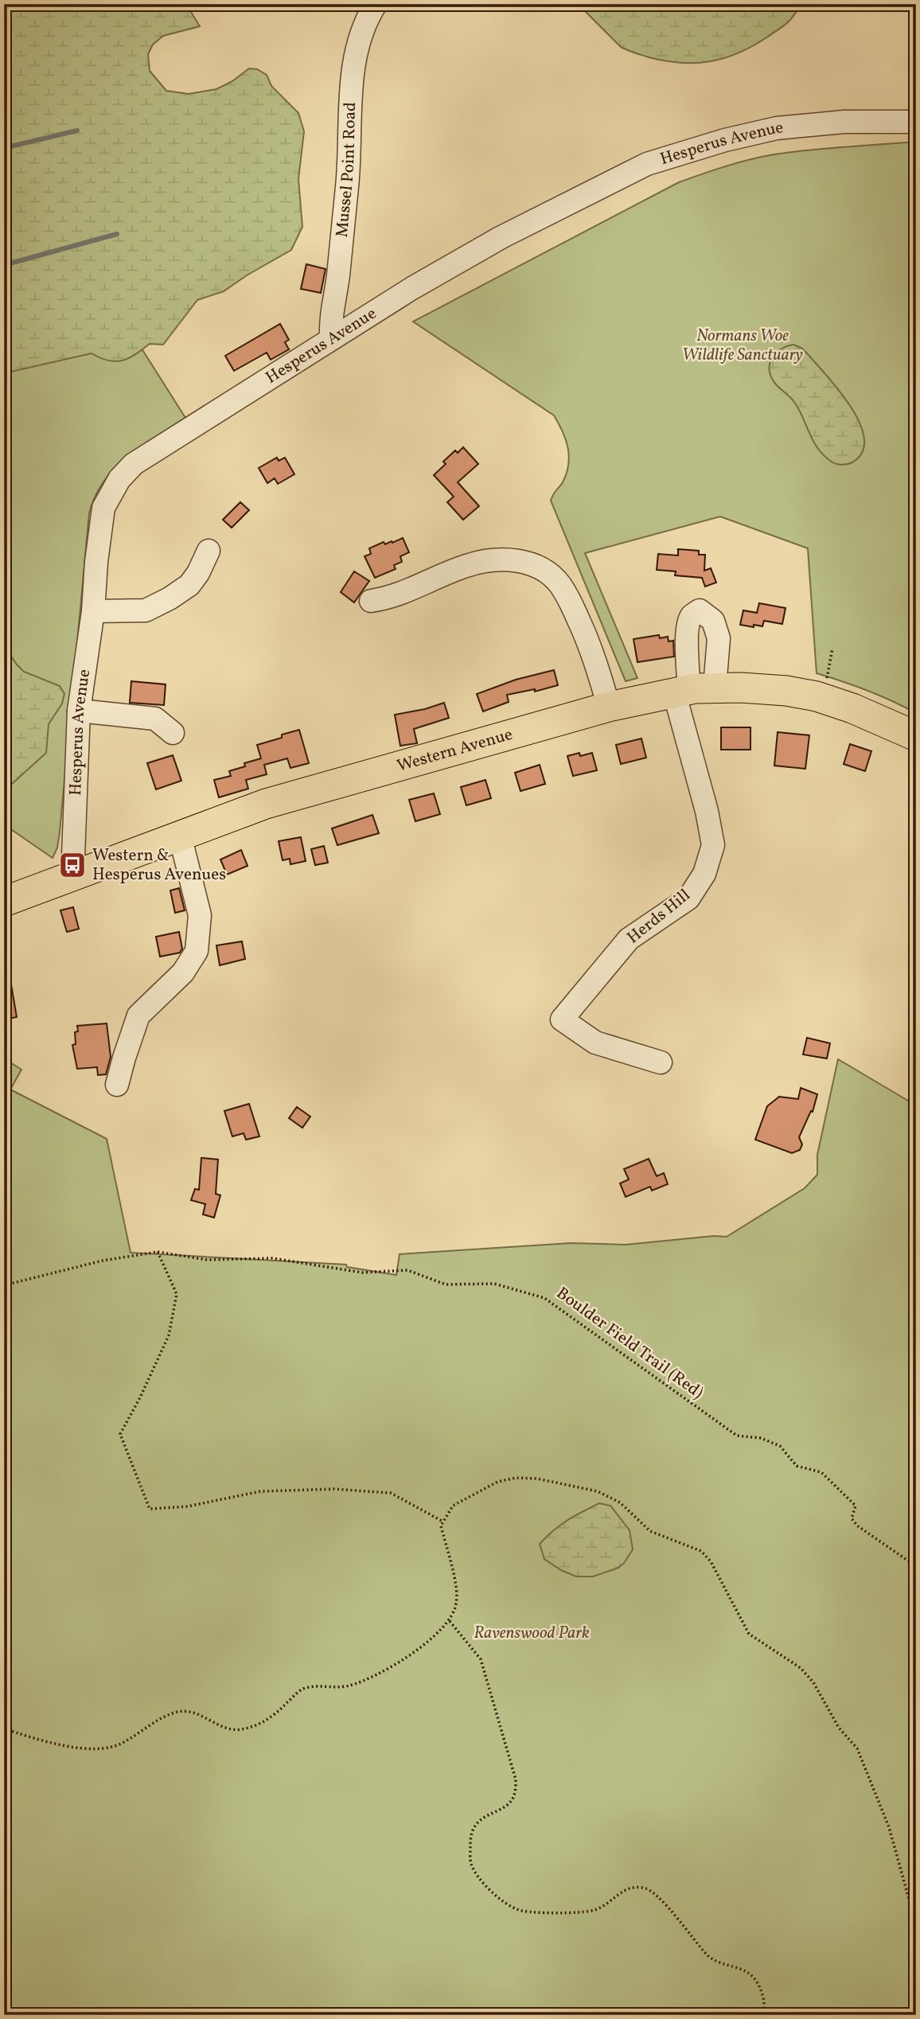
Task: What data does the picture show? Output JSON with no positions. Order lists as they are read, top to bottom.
{
  "streets": {
    "main road": ["Western Avenue"],
    "street": ["Hesperus Avenue", "Mussel Point Road", "Herds Hill"],
    "path": ["Boulder Field Trail (Red)"]
  },
  "crossings": [
    ["Hesperus Avenue", "Mussel Point Road"],
    ["Hesperus Avenue", "Western Avenue"],
    ["Western Avenue", "Herds Hill"]
  ],
  "parks": ["Normans Woe Wildlife Sanctuary", "Ravenswood Park"],
  "places": {
    "bus stop": ["Western & Hesperus Avenues"]
  }
}
